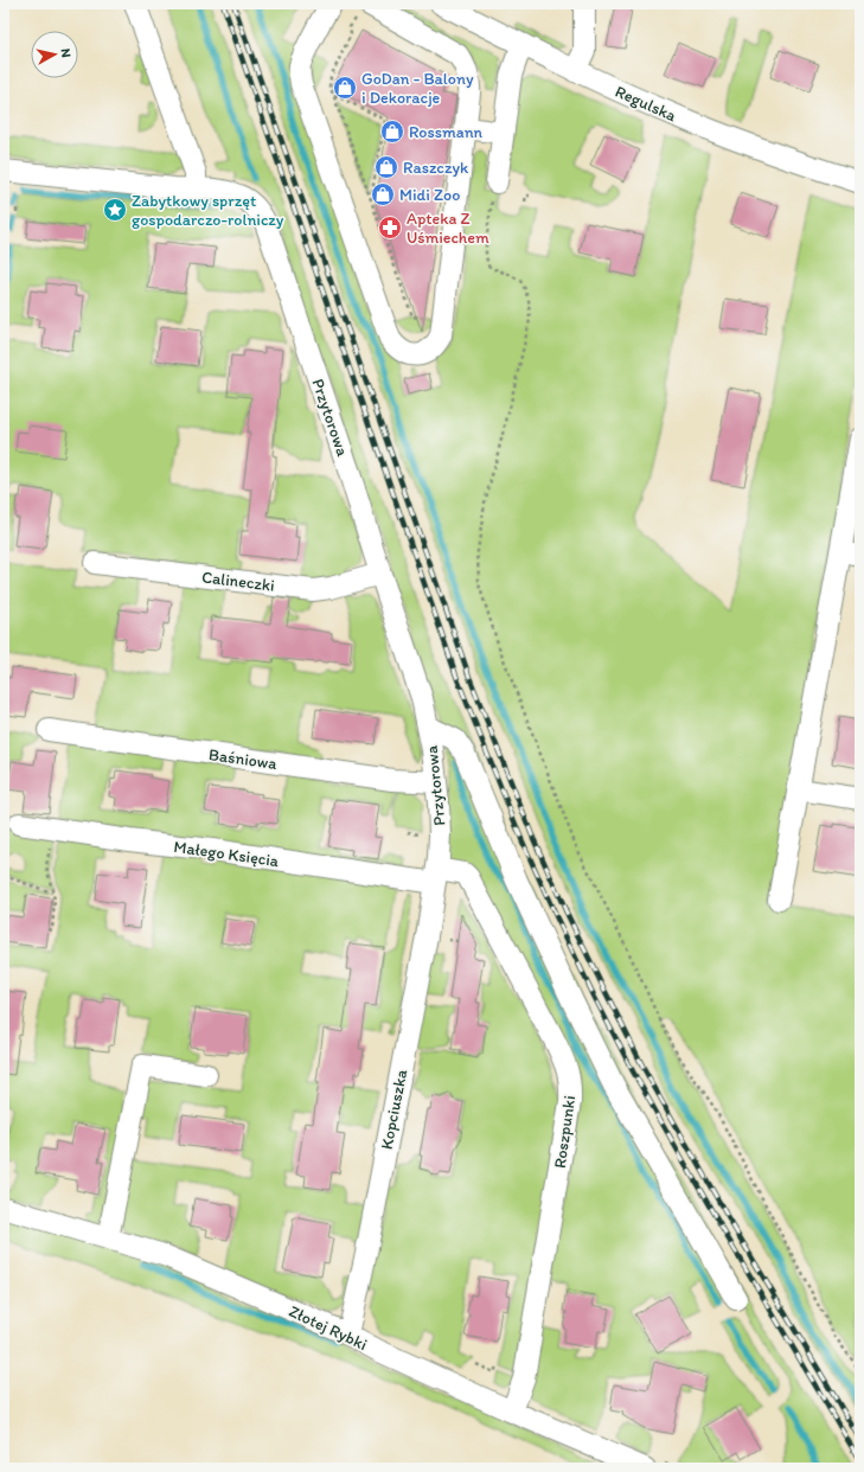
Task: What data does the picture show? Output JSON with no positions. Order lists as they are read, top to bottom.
{
  "streets": {
    "street": [
      "Regulska",
      "Przytorowa",
      "Calineczki",
      "Baśniowa",
      "Małego Księcia",
      "Kopciuszka",
      "Roszpunki",
      "Złotej Rybki"
    ]
  },
  "crossings": [
    ["Przytorowa", "Calineczki"],
    ["Przytorowa", "Baśniowa"],
    ["Przytorowa", "Małego Księcia"],
    ["Przytorowa", "Kopciuszka"],
    ["Przytorowa", "Roszpunki"],
    ["Małego Księcia", "Kopciuszka"],
    ["Małego Księcia", "Roszpunki"],
    ["Kopciuszka", "Roszpunki"],
    ["Kopciuszka", "Złotej Rybki"],
    ["Roszpunki", "Złotej Rybki"]
  ],
  "places": {
    "shop": [
      "GoDan - Balony i Dekoracje",
      "Rossmann",
      "Raszczyk",
      "Midi Zoo"
    ],
    "place": ["Zabytkowy sprzęt gospodarczo-rolniczy"],
    "pharmacy": ["Apteka Z Uśmiechem"]
  },
  "north": "right"
}
